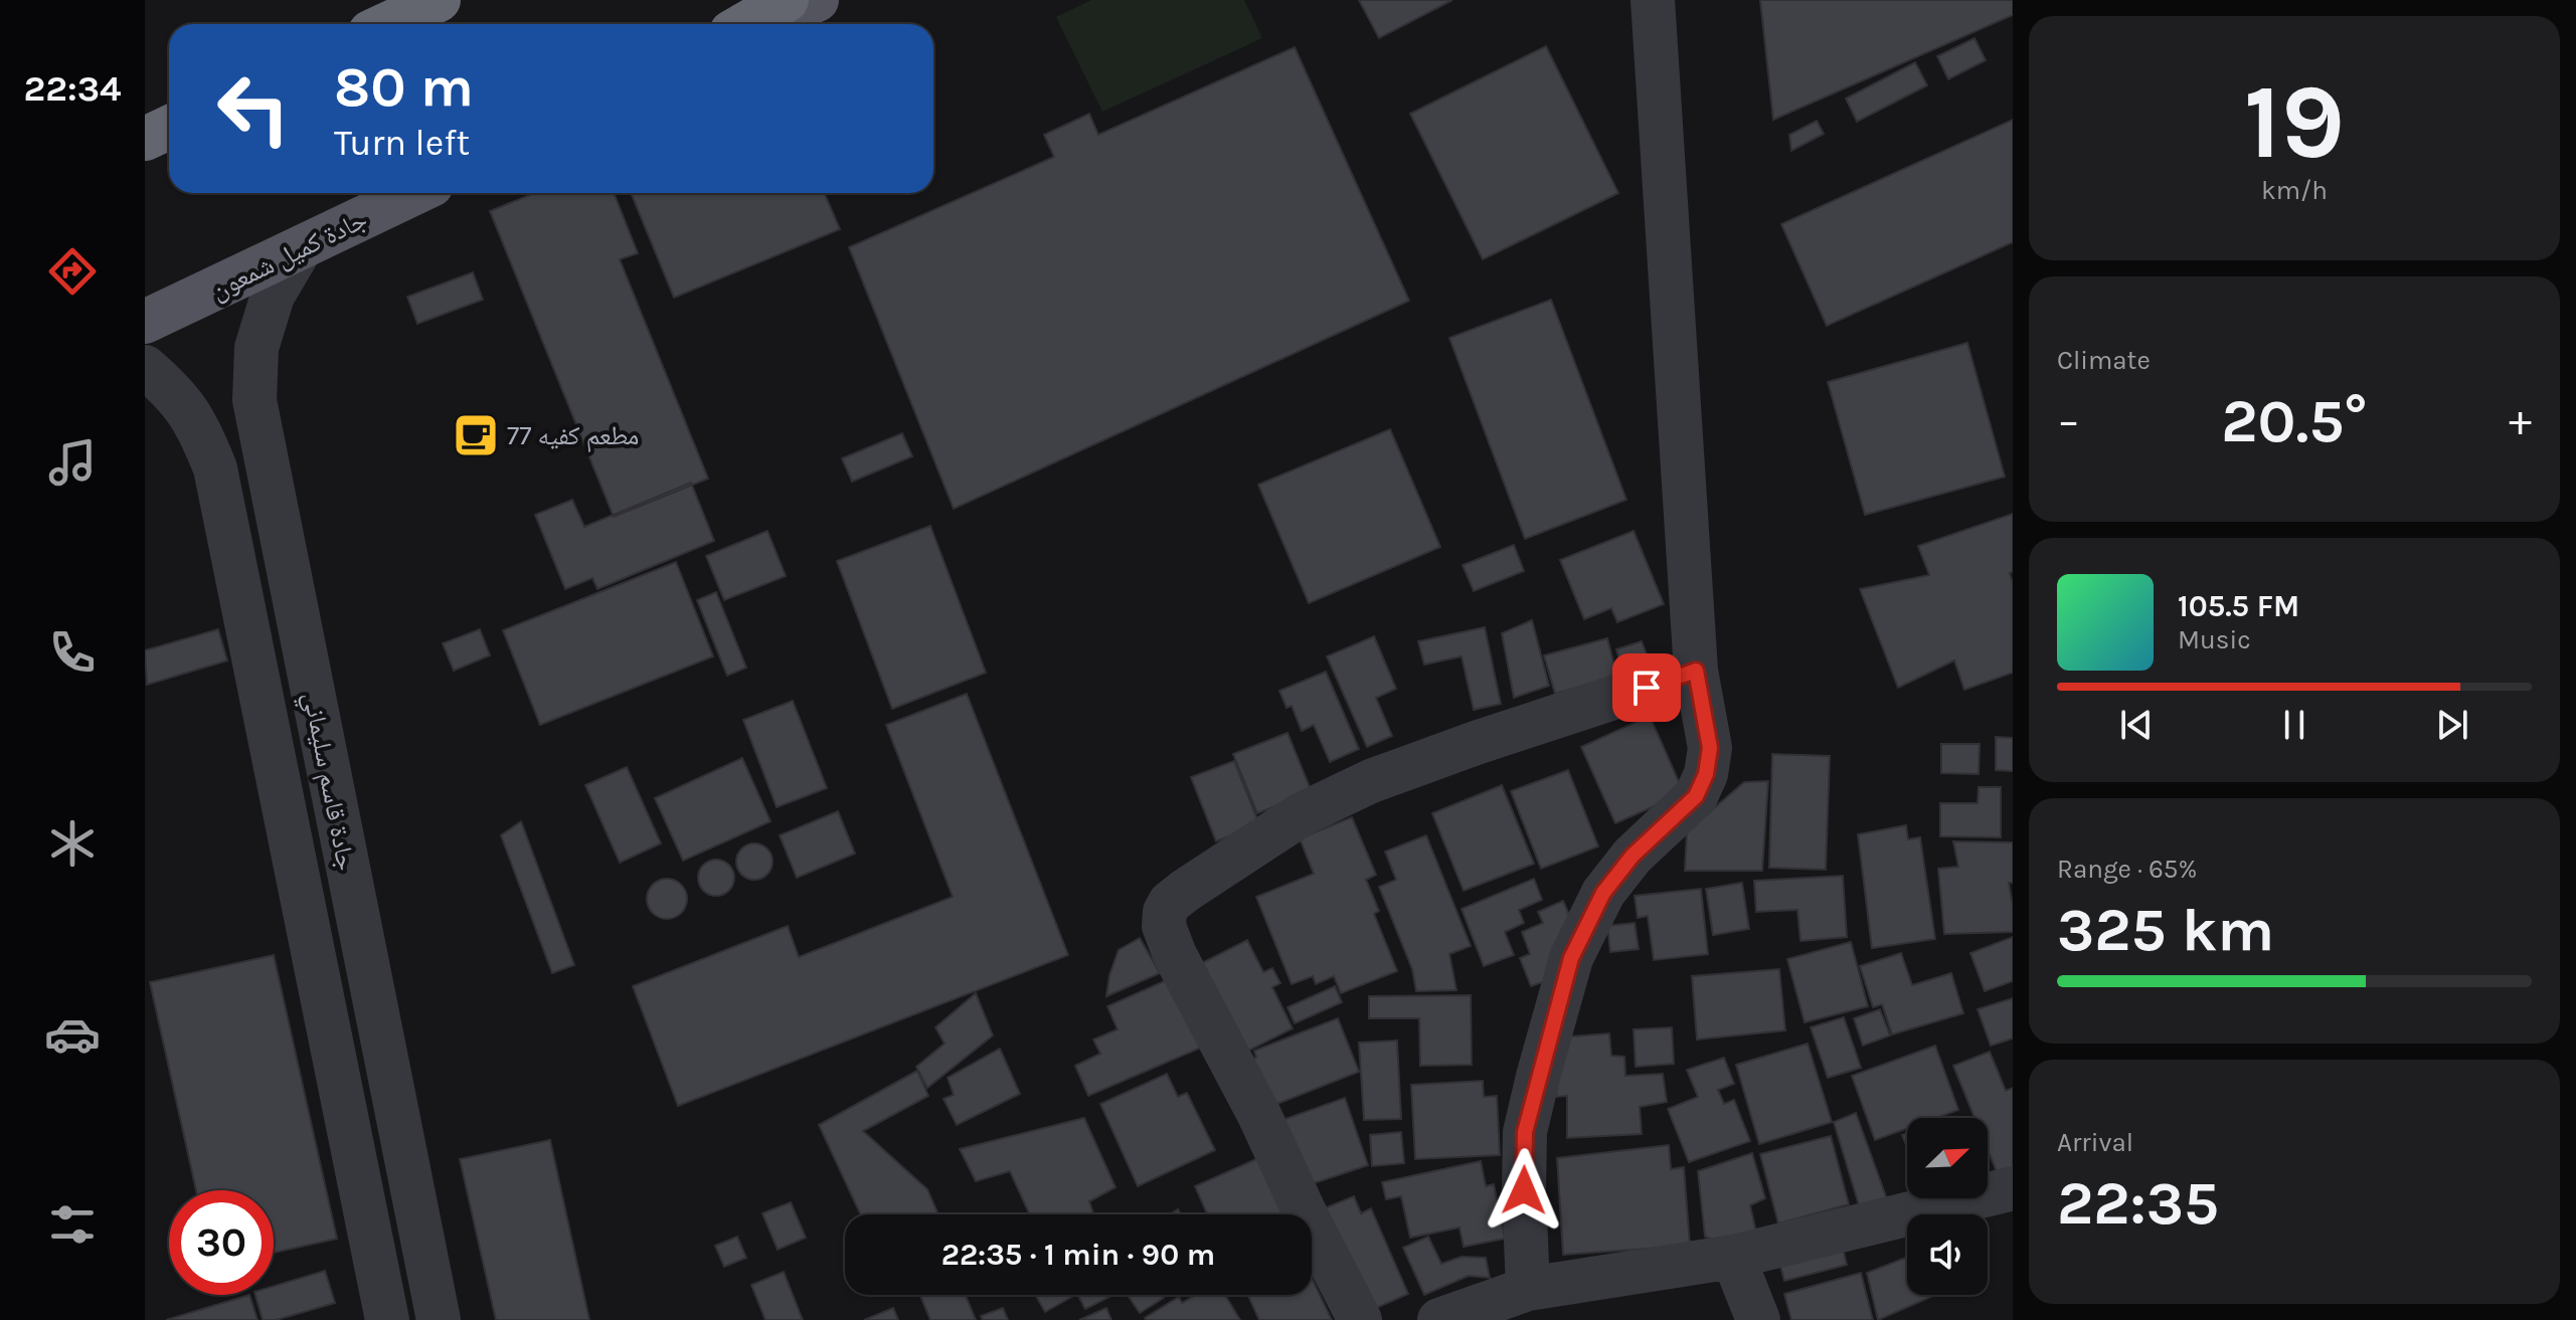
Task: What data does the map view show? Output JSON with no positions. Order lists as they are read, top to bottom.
{
  "streets": {
    "main road": ["جادة كميل شمعون"],
    "street": ["جادة قاسم سليماني"]
  },
  "crossings": [
    ["جادة كميل شمعون", "جادة قاسم سليماني"]
  ],
  "places": {
    "cafe": ["مطعم كفيه 77"]
  },
  "north": "top right",
  "page": {
    "tabs": "22:34",
    "tile": [
      ["19", "km/h"],
      "Climate",
      ["Range · 65%", "325 km"],
      ["Arrival", "22:35"]
    ],
    "turn": ["80 m", "Turn left"],
    "heat": ["−", "20.5°", "+"],
    "song": ["105.5 FM", "Music"],
    "limit": "30",
    "trip": "22:35 · 1 min · 90 m"
  }
}
